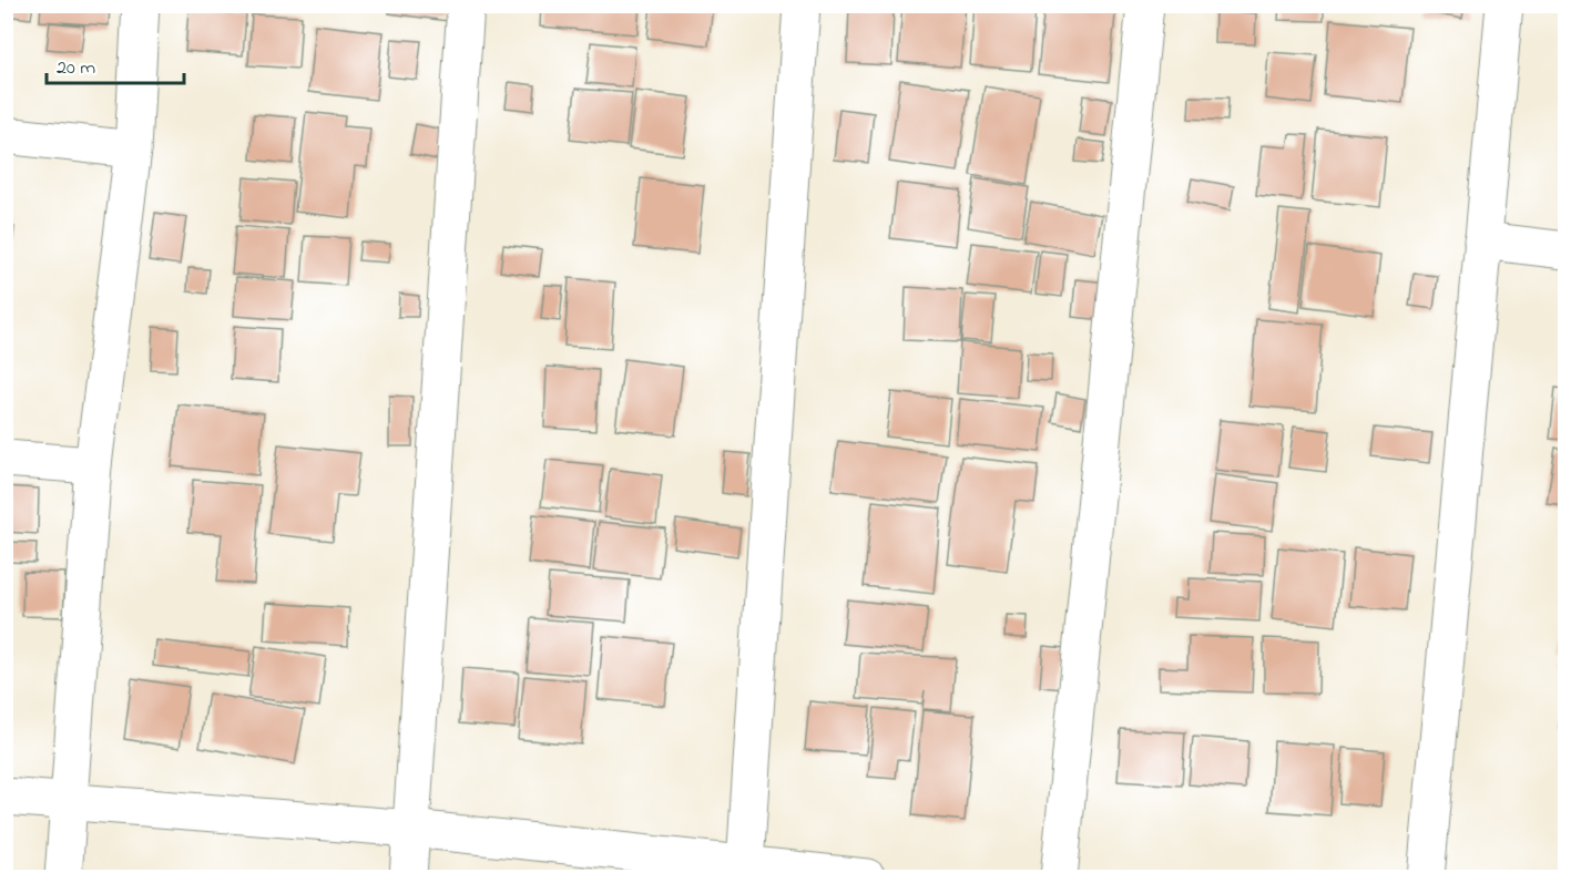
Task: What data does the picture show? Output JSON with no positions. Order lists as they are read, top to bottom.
{
  "scale_bar": "20 m"
}
